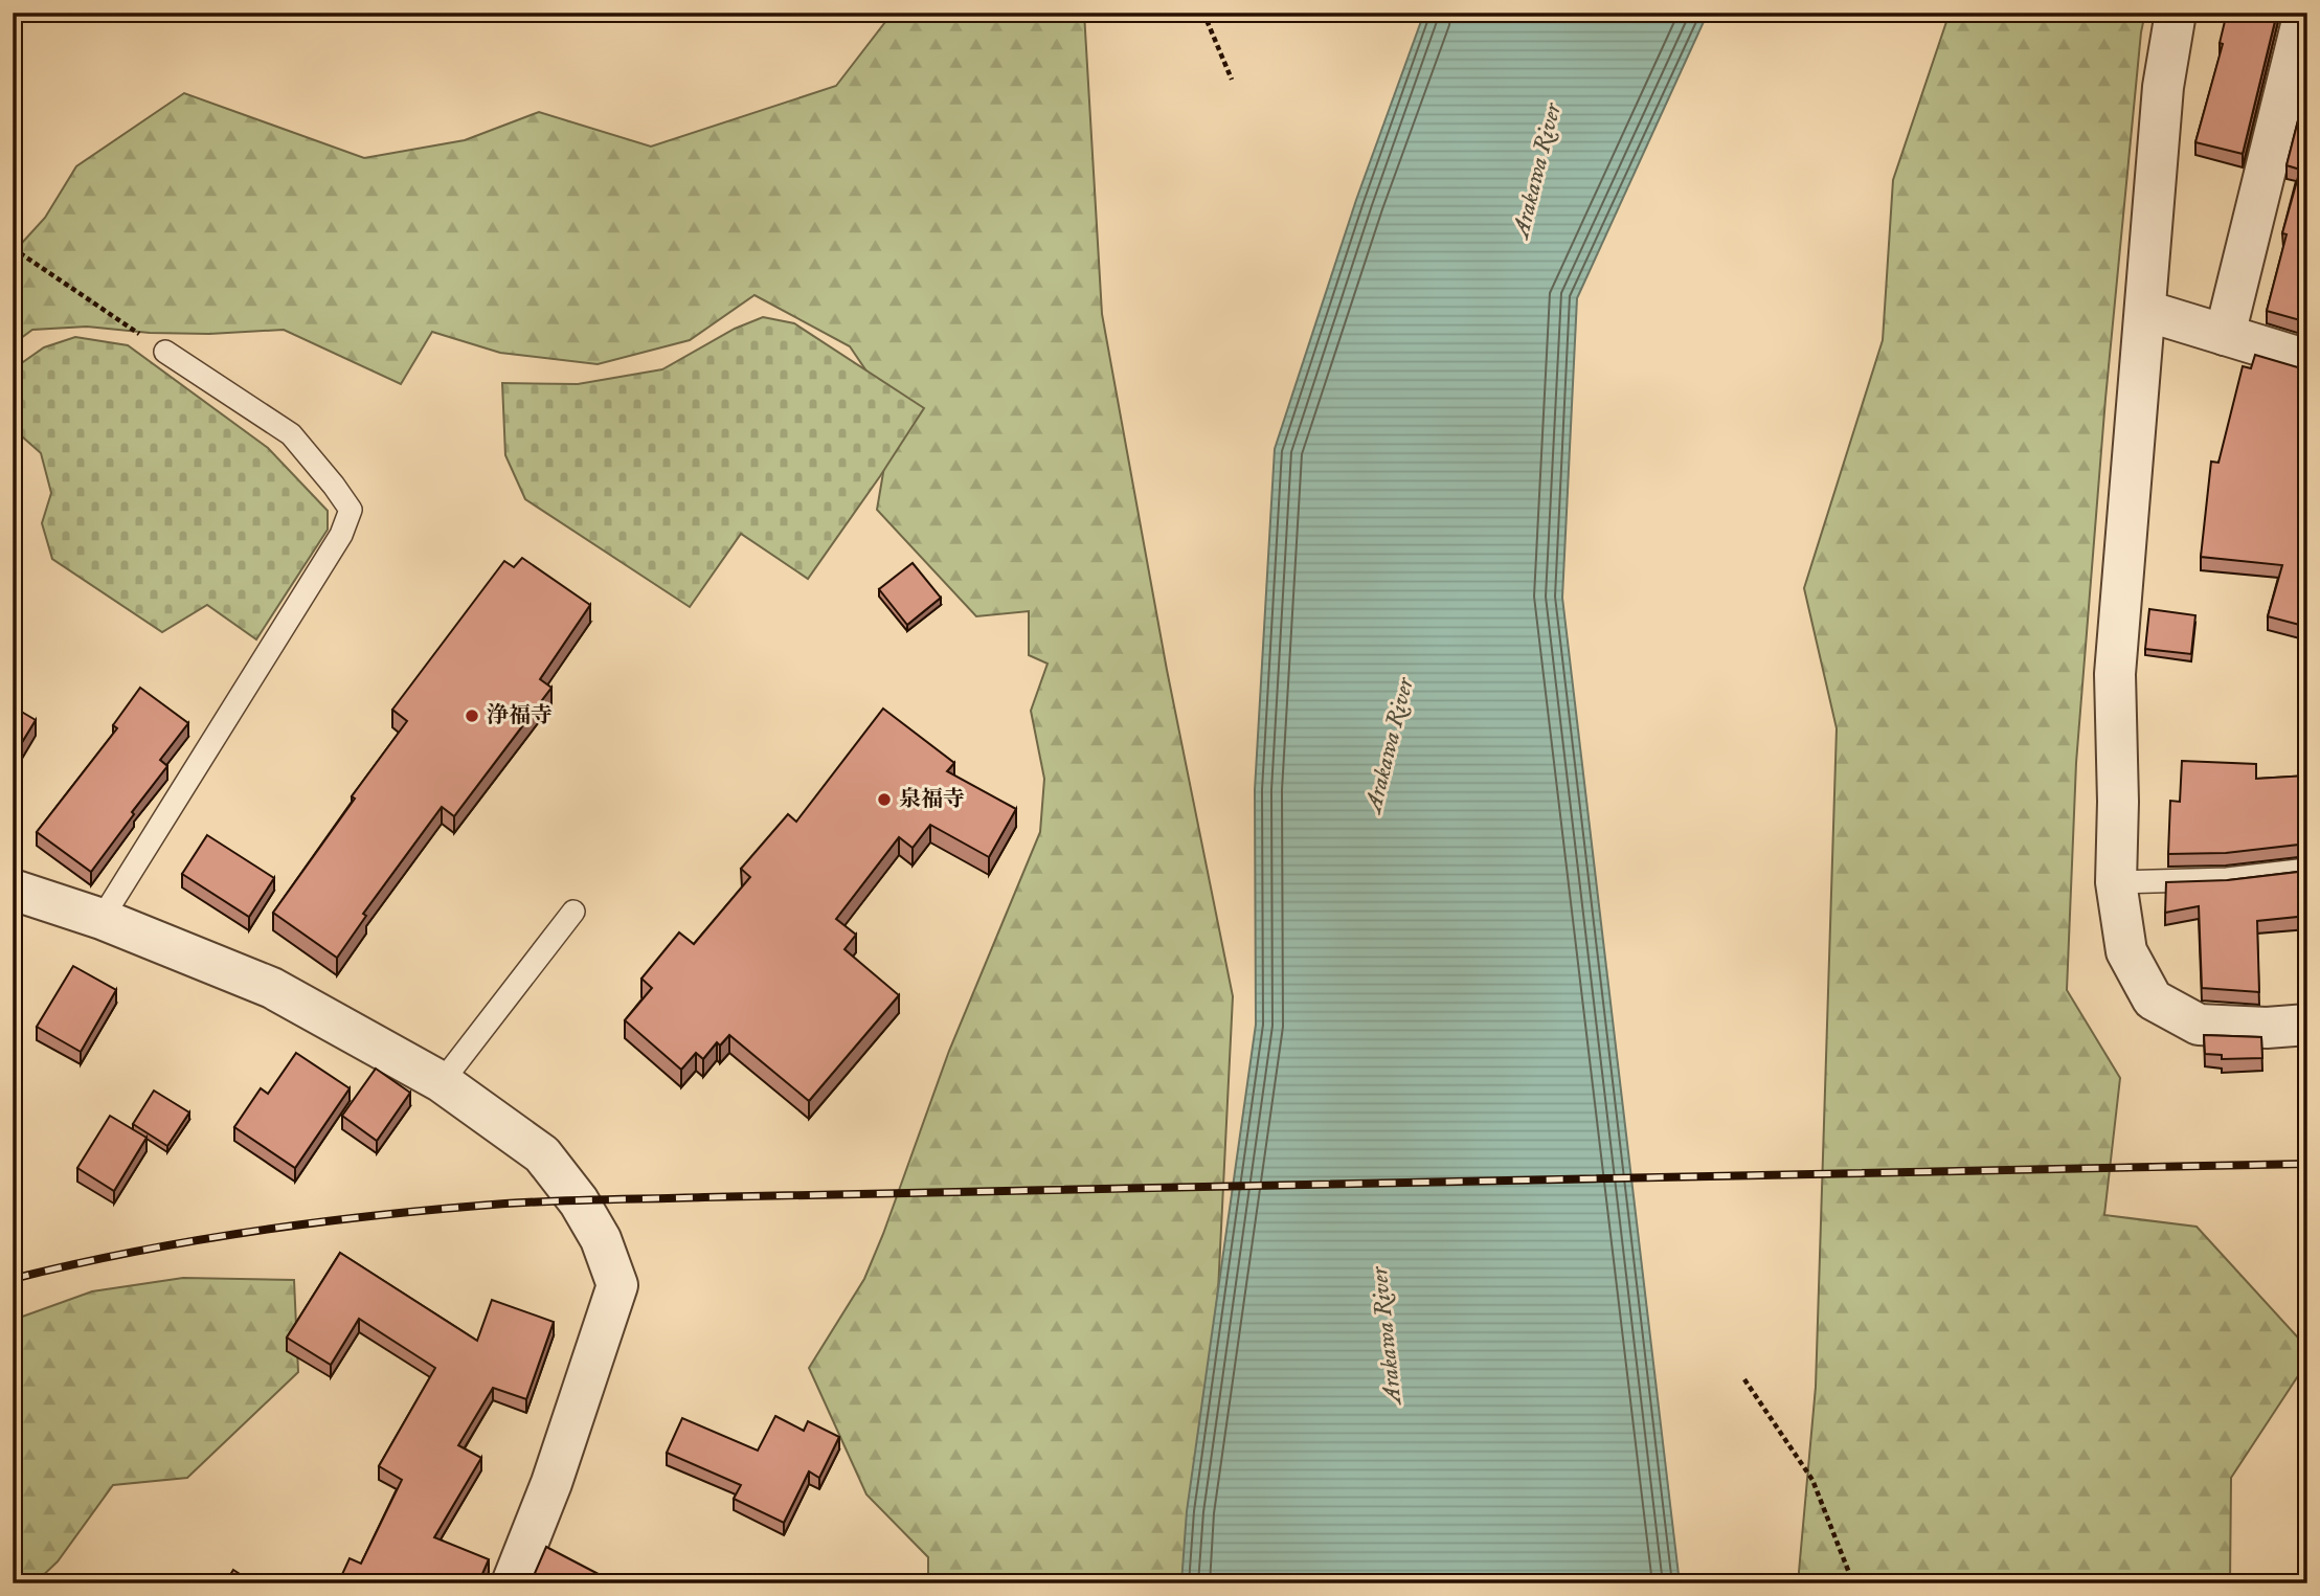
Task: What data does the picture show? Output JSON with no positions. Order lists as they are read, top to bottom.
{
  "water": ["Arakawa River"],
  "places": ["浄福寺", "泉福寺"]
}
